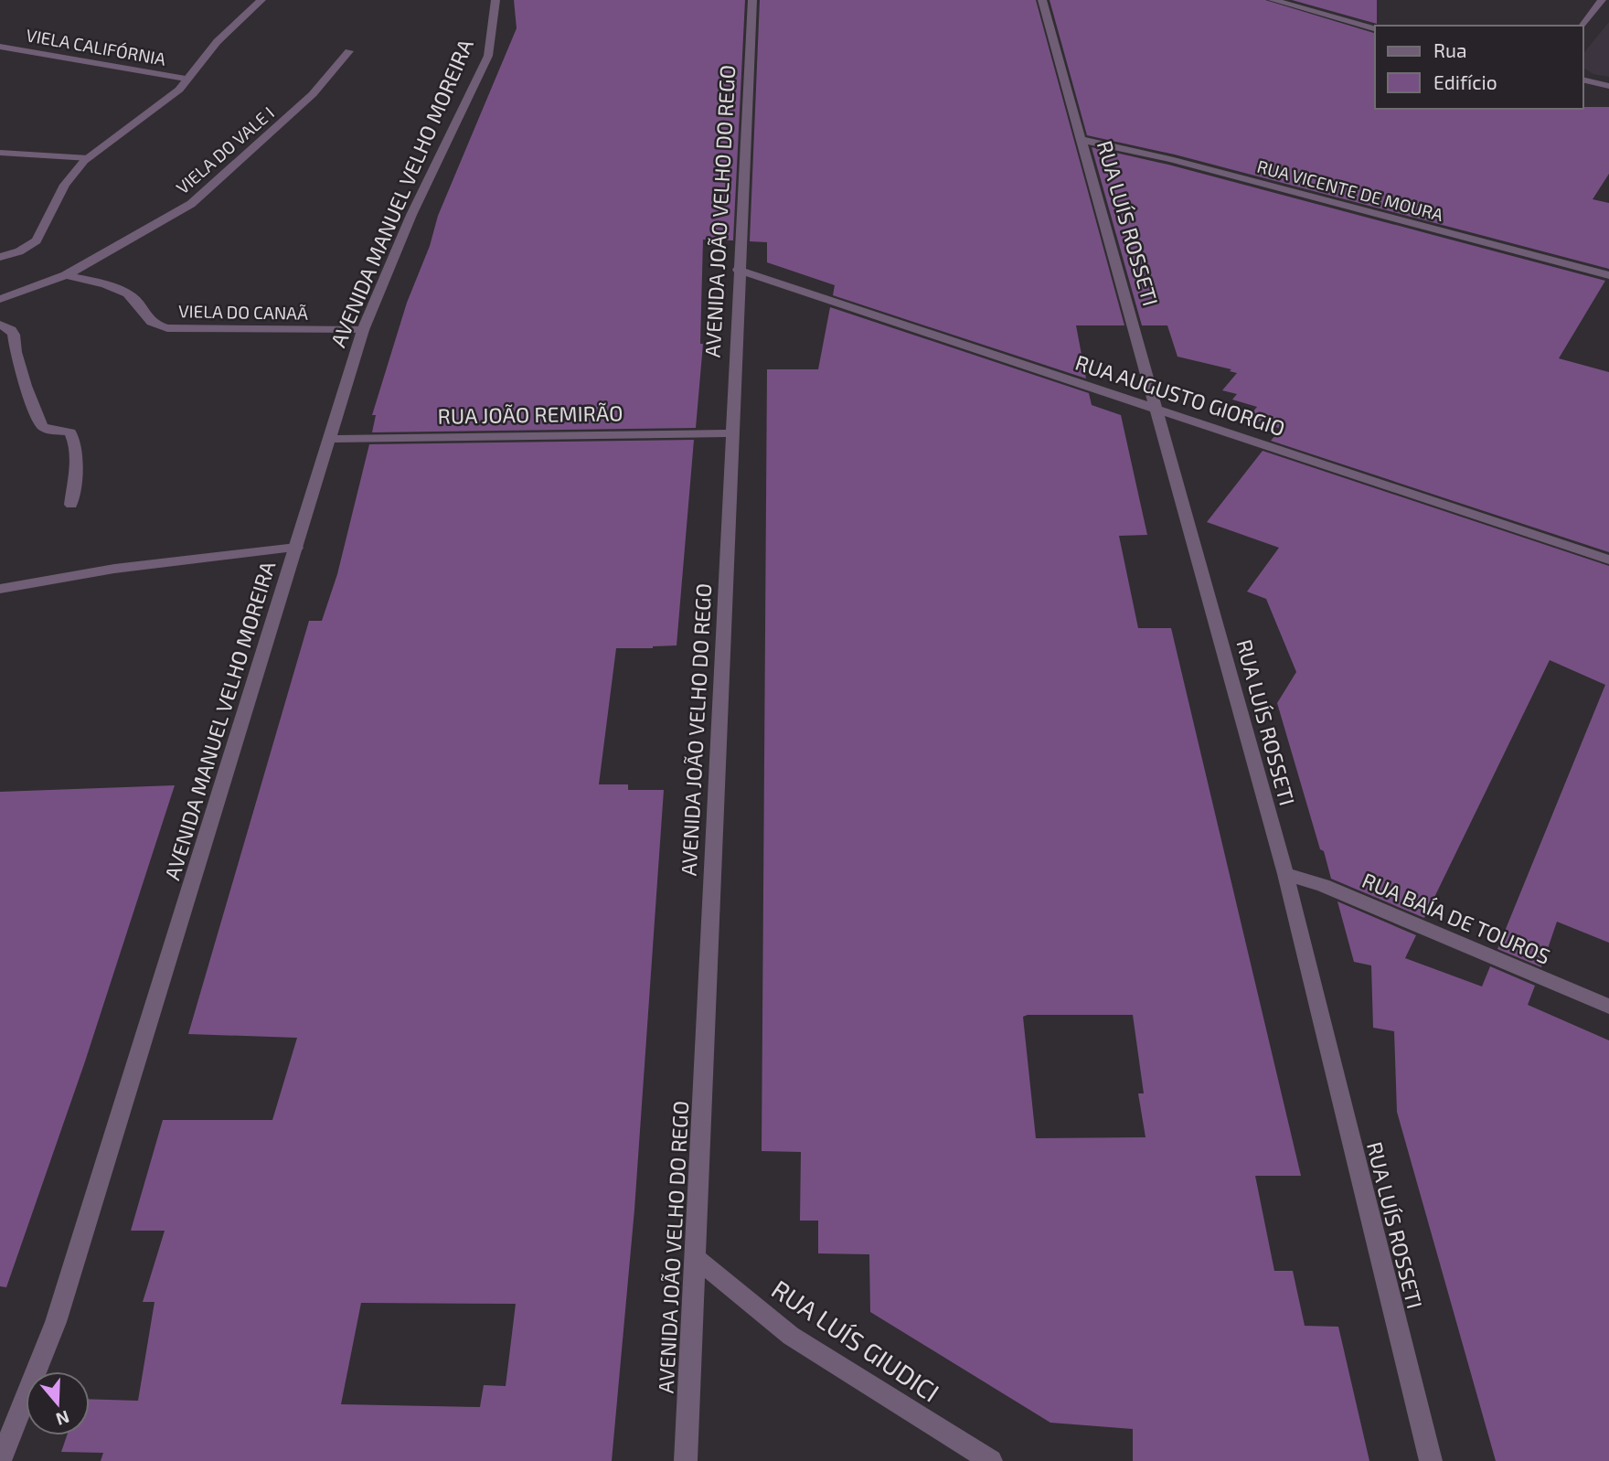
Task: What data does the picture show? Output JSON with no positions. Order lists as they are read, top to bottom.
{
  "streets": {
    "street": [
      "VIELA CALIFÓRNIA",
      "VIELA DO VALE I",
      "RUA VICENTE DE MOURA",
      "AVENIDA MANUEL VELHO MOREIRA",
      "AVENIDA JOÃO VELHO DO REGO",
      "RUA LUÍS ROSSETI",
      "VIELA DO CANAÃ",
      "RUA AUGUSTO GIORGIO",
      "RUA JOÃO REMIRÃO",
      "RUA BAÍA DE TOUROS",
      "RUA LUÍS GIUDICI"
    ]
  },
  "crossings": [
    ["VIELA DO VALE I", "VIELA DO CANAÃ"],
    ["RUA VICENTE DE MOURA", "RUA LUÍS ROSSETI"],
    ["AVENIDA MANUEL VELHO MOREIRA", "VIELA DO CANAÃ"],
    ["AVENIDA MANUEL VELHO MOREIRA", "RUA JOÃO REMIRÃO"],
    ["AVENIDA JOÃO VELHO DO REGO", "RUA AUGUSTO GIORGIO"],
    ["AVENIDA JOÃO VELHO DO REGO", "RUA JOÃO REMIRÃO"],
    ["AVENIDA JOÃO VELHO DO REGO", "RUA LUÍS GIUDICI"],
    ["RUA LUÍS ROSSETI", "RUA AUGUSTO GIORGIO"],
    ["RUA LUÍS ROSSETI", "RUA BAÍA DE TOUROS"]
  ],
  "legend": ["Rua", "Edifício"],
  "north": "bottom"
}
